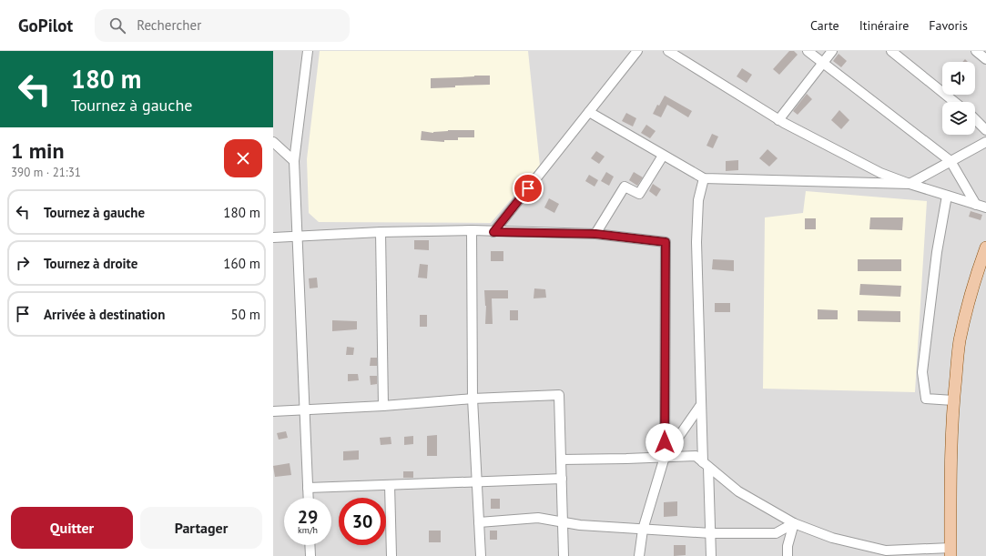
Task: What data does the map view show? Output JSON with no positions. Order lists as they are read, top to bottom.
{
  "page": {
    "header": "GoPilot",
    "search": "Rechercher",
    "nav": ["Carte", "Itinéraire", "Favoris"],
    "turn": ["180 m", "Tournez à gauche"],
    "heading": ["1 min", "390 m · 21:31"],
    "list": [
      {
        "name": "Tournez à gauche",
        "value": "180 m"
      },
      {
        "name": "Tournez à droite",
        "value": "160 m"
      },
      {
        "name": "Arrivée à destination",
        "value": "50 m"
      }
    ],
    "speed": "29 km/h",
    "limit": "30",
    "buttons": ["Quitter", "Partager"]
  }
}
